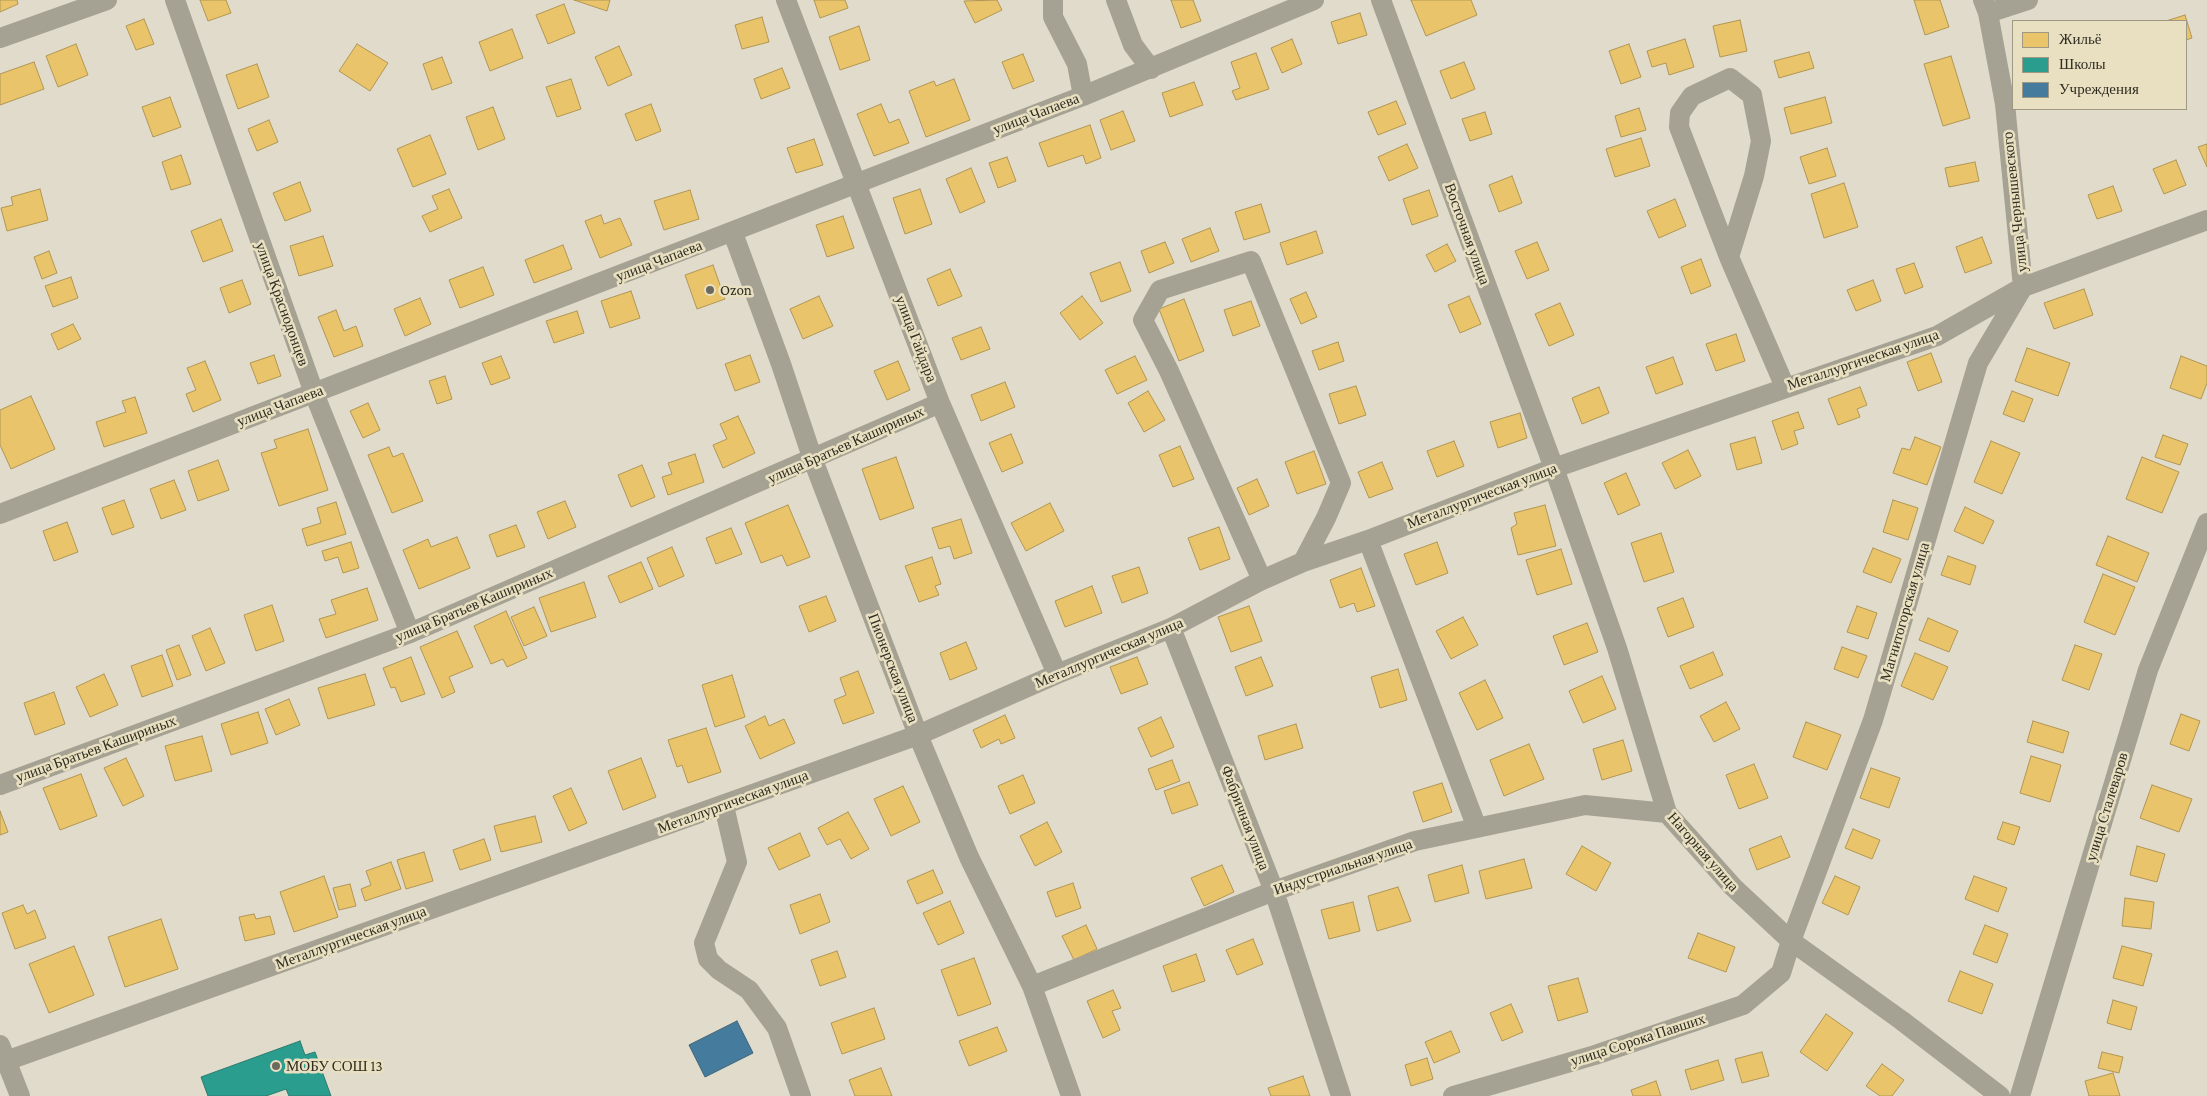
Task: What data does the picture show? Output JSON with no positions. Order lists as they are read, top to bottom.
{
  "streets": {
    "street": [
      "улица Чапаева",
      "улица Чернышевского",
      "Восточная улица",
      "улица Краснодонцев",
      "улица Гайдара",
      "Металлургическая улица",
      "улица Братьев Кашириных",
      "Магнитогорская улица",
      "Пионерская улица",
      "улица Сталеваров",
      "Фабричная улица",
      "Нагорная улица",
      "Индустриальная улица",
      "улица Сорока Павших"
    ]
  },
  "crossings": [
    ["улица Чапаева", "улица Краснодонцев"],
    ["улица Чапаева", "улица Гайдара"],
    ["улица Чапаева", "Пионерская улица"],
    ["улица Чернышевского", "Металлургическая улица"],
    ["улица Чернышевского", "Магнитогорская улица"],
    ["Восточная улица", "Металлургическая улица"],
    ["Восточная улица", "Нагорная улица"],
    ["улица Краснодонцев", "улица Братьев Кашириных"],
    ["улица Гайдара", "Металлургическая улица"],
    ["улица Гайдара", "улица Братьев Кашириных"],
    ["Металлургическая улица", "Магнитогорская улица"],
    ["Металлургическая улица", "Пионерская улица"],
    ["Металлургическая улица", "Фабричная улица"],
    ["Металлургическая улица", "Нагорная улица"],
    ["улица Братьев Кашириных", "Пионерская улица"],
    ["Магнитогорская улица", "Нагорная улица"],
    ["Магнитогорская улица", "улица Сорока Павших"],
    ["Пионерская улица", "Индустриальная улица"],
    ["Фабричная улица", "Индустриальная улица"],
    ["Нагорная улица", "Индустриальная улица"],
    ["Нагорная улица", "улица Сорока Павших"]
  ],
  "places": ["Ozon", "МОБУ СОШ 13"],
  "legend": ["Жильё", "Школы", "Учреждения"]
}
